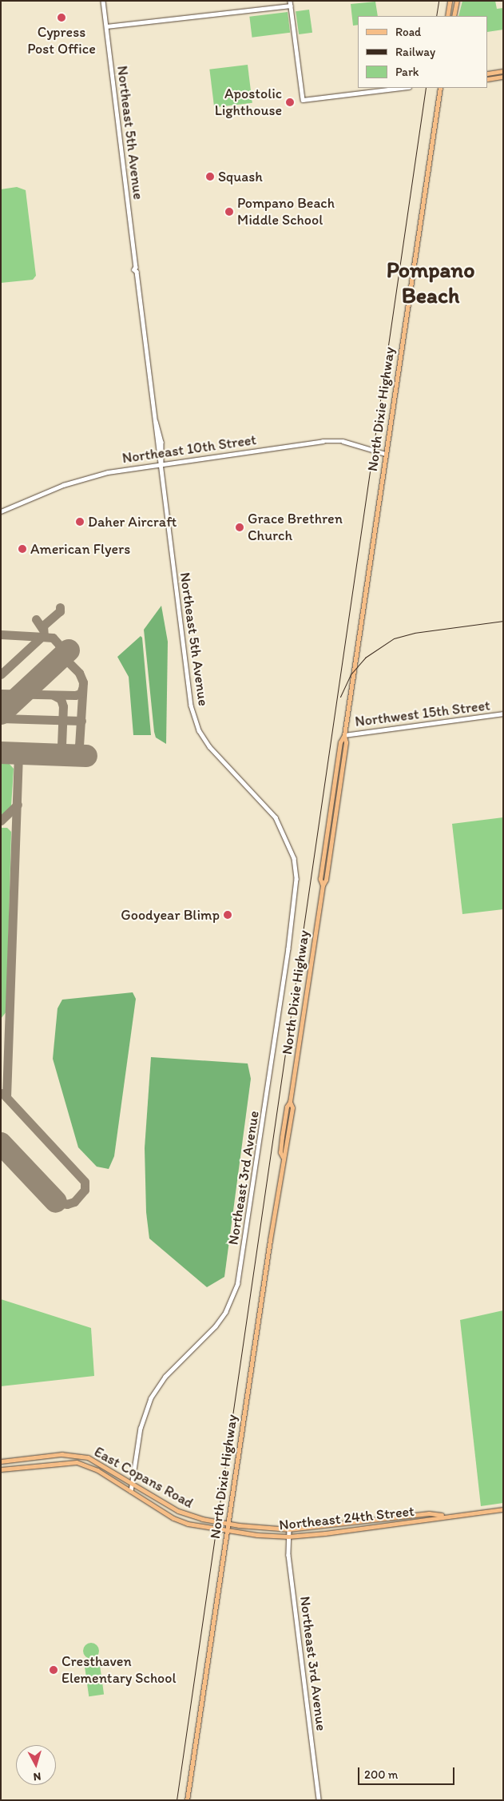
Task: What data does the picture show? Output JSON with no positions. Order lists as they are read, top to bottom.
{
  "streets": {
    "main road": ["North Dixie Highway", "East Copans Road", "Northeast 24th Street"],
    "street": [
      "Northeast 5th Avenue",
      "Northeast 10th Street",
      "Northwest 15th Street",
      "Northeast 3rd Avenue"
    ]
  },
  "crossings": [
    ["Northeast 5th Avenue", "Northeast 10th Street"],
    ["Northeast 5th Avenue", "Northeast 3rd Avenue"],
    ["North Dixie Highway", "Northeast 10th Street"],
    ["North Dixie Highway", "Northwest 15th Street"],
    ["North Dixie Highway", "East Copans Road"],
    ["North Dixie Highway", "Northeast 24th Street"],
    ["Northeast 3rd Avenue", "East Copans Road"],
    ["Northeast 3rd Avenue", "Northeast 24th Street"],
    ["East Copans Road", "Northeast 24th Street"]
  ],
  "districts": ["Pompano Beach"],
  "places": [
    "Cypress Post Office",
    "Apostolic Lighthouse",
    "Squash",
    "Pompano Beach Middle School",
    "Daher Aircraft",
    "Grace Brethren Church",
    "American Flyers",
    "Goodyear Blimp",
    "Cresthaven Elementary School"
  ],
  "legend": ["Road", "Railway", "Park"],
  "scale_bar": "200 m",
  "north": "bottom"
}
